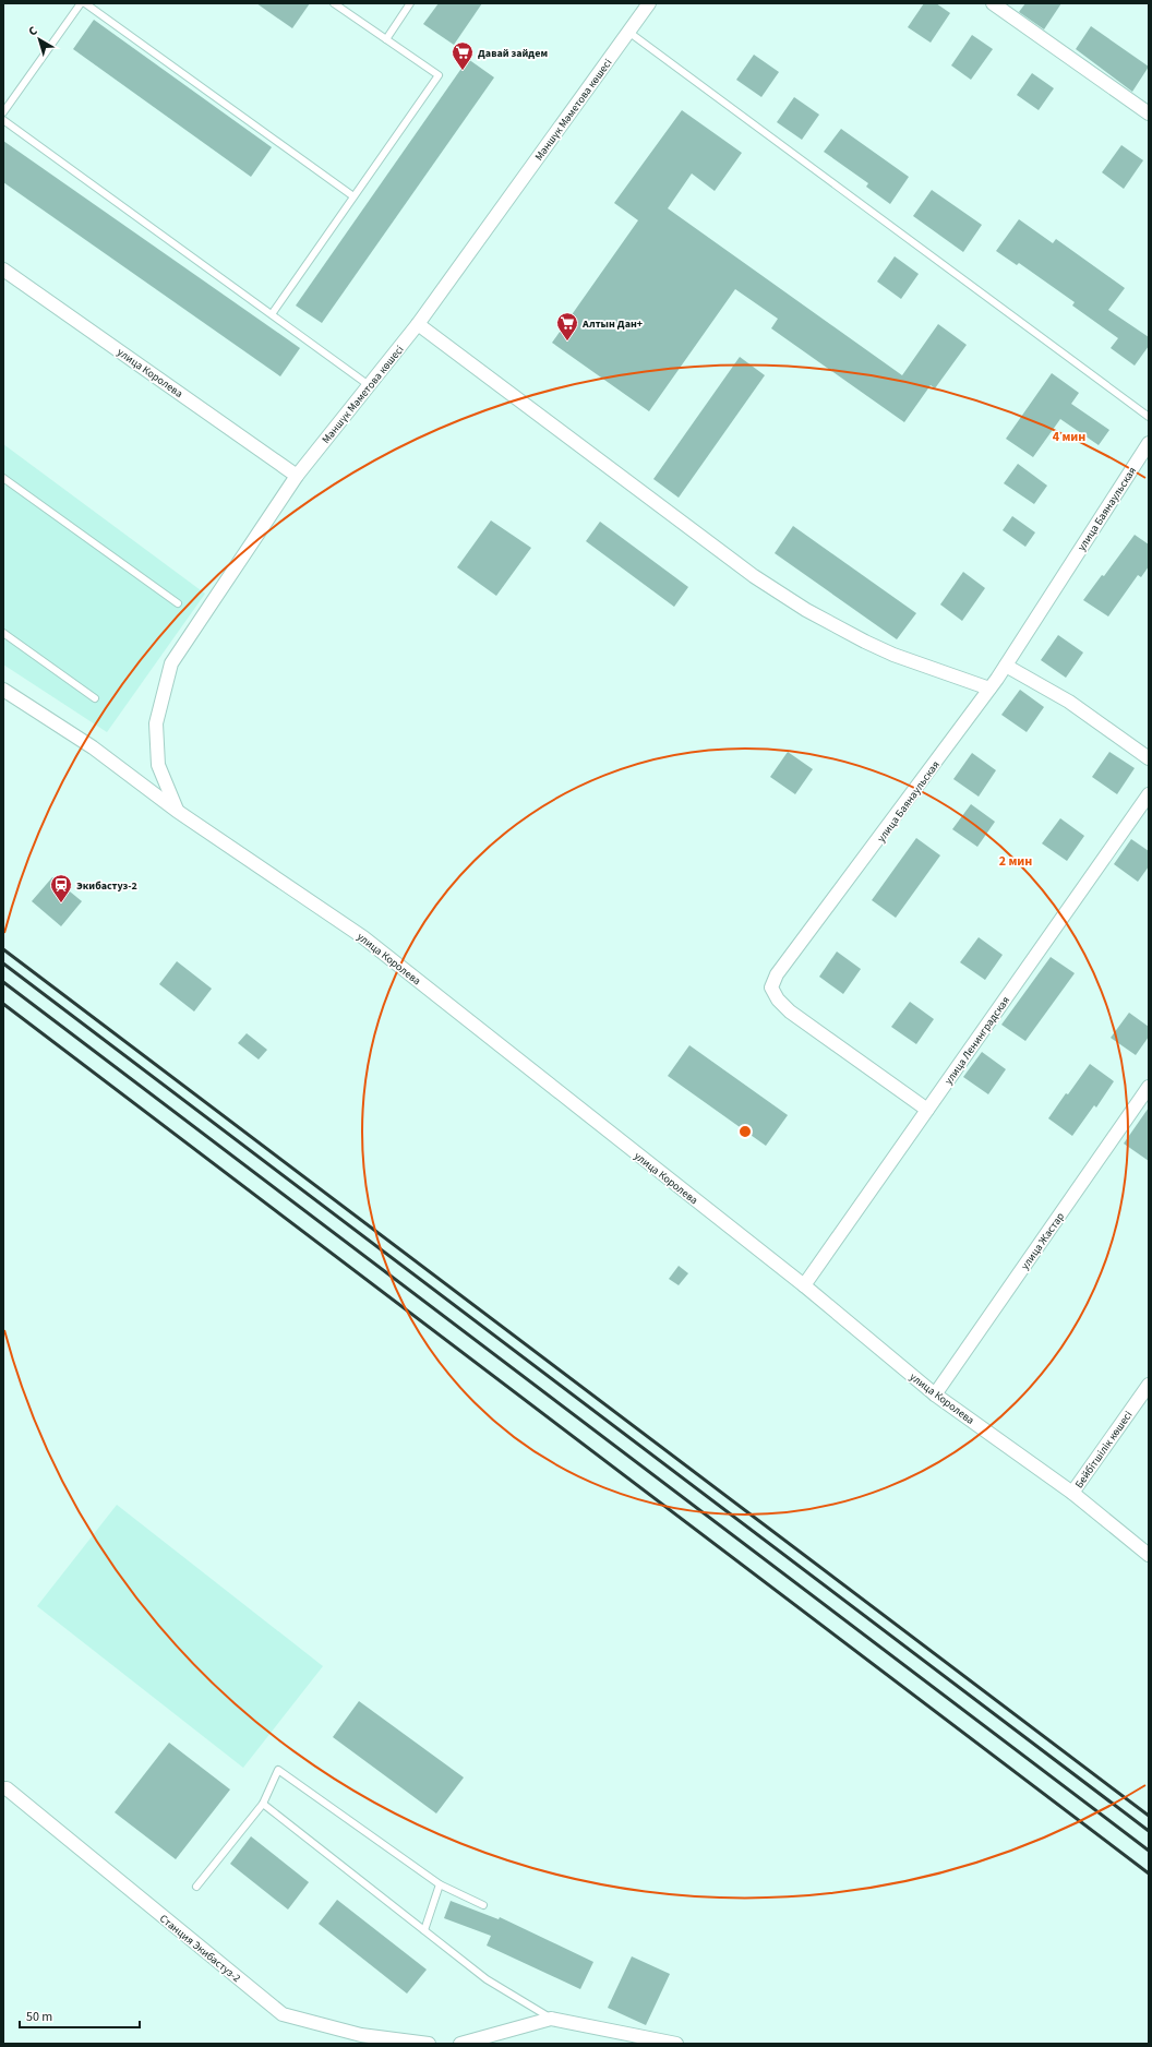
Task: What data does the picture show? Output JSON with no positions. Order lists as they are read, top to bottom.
{
  "streets": {
    "street": [
      "Мәншүк Мәметова көшесі",
      "улица Королева",
      "улица Баянаульская",
      "улица Ленинградская",
      "улица Жастар",
      "Бейбітшілік көшесі",
      "Станция Экибастуз-2"
    ]
  },
  "crossings": [
    ["Мәншүк Мәметова көшесі", "улица Королева"],
    ["улица Королева", "улица Ленинградская"],
    ["улица Королева", "улица Жастар"],
    ["улица Королева", "Бейбітшілік көшесі"],
    ["улица Баянаульская", "улица Ленинградская"]
  ],
  "places": {
    "supermarket": ["Давай зайдем", "Алтын Дан+"],
    "station": ["Экибастуз-2"]
  },
  "scale_bar": "50 m",
  "north": "top left",
  "rings": ["4 мин", "2 мин"]
}
